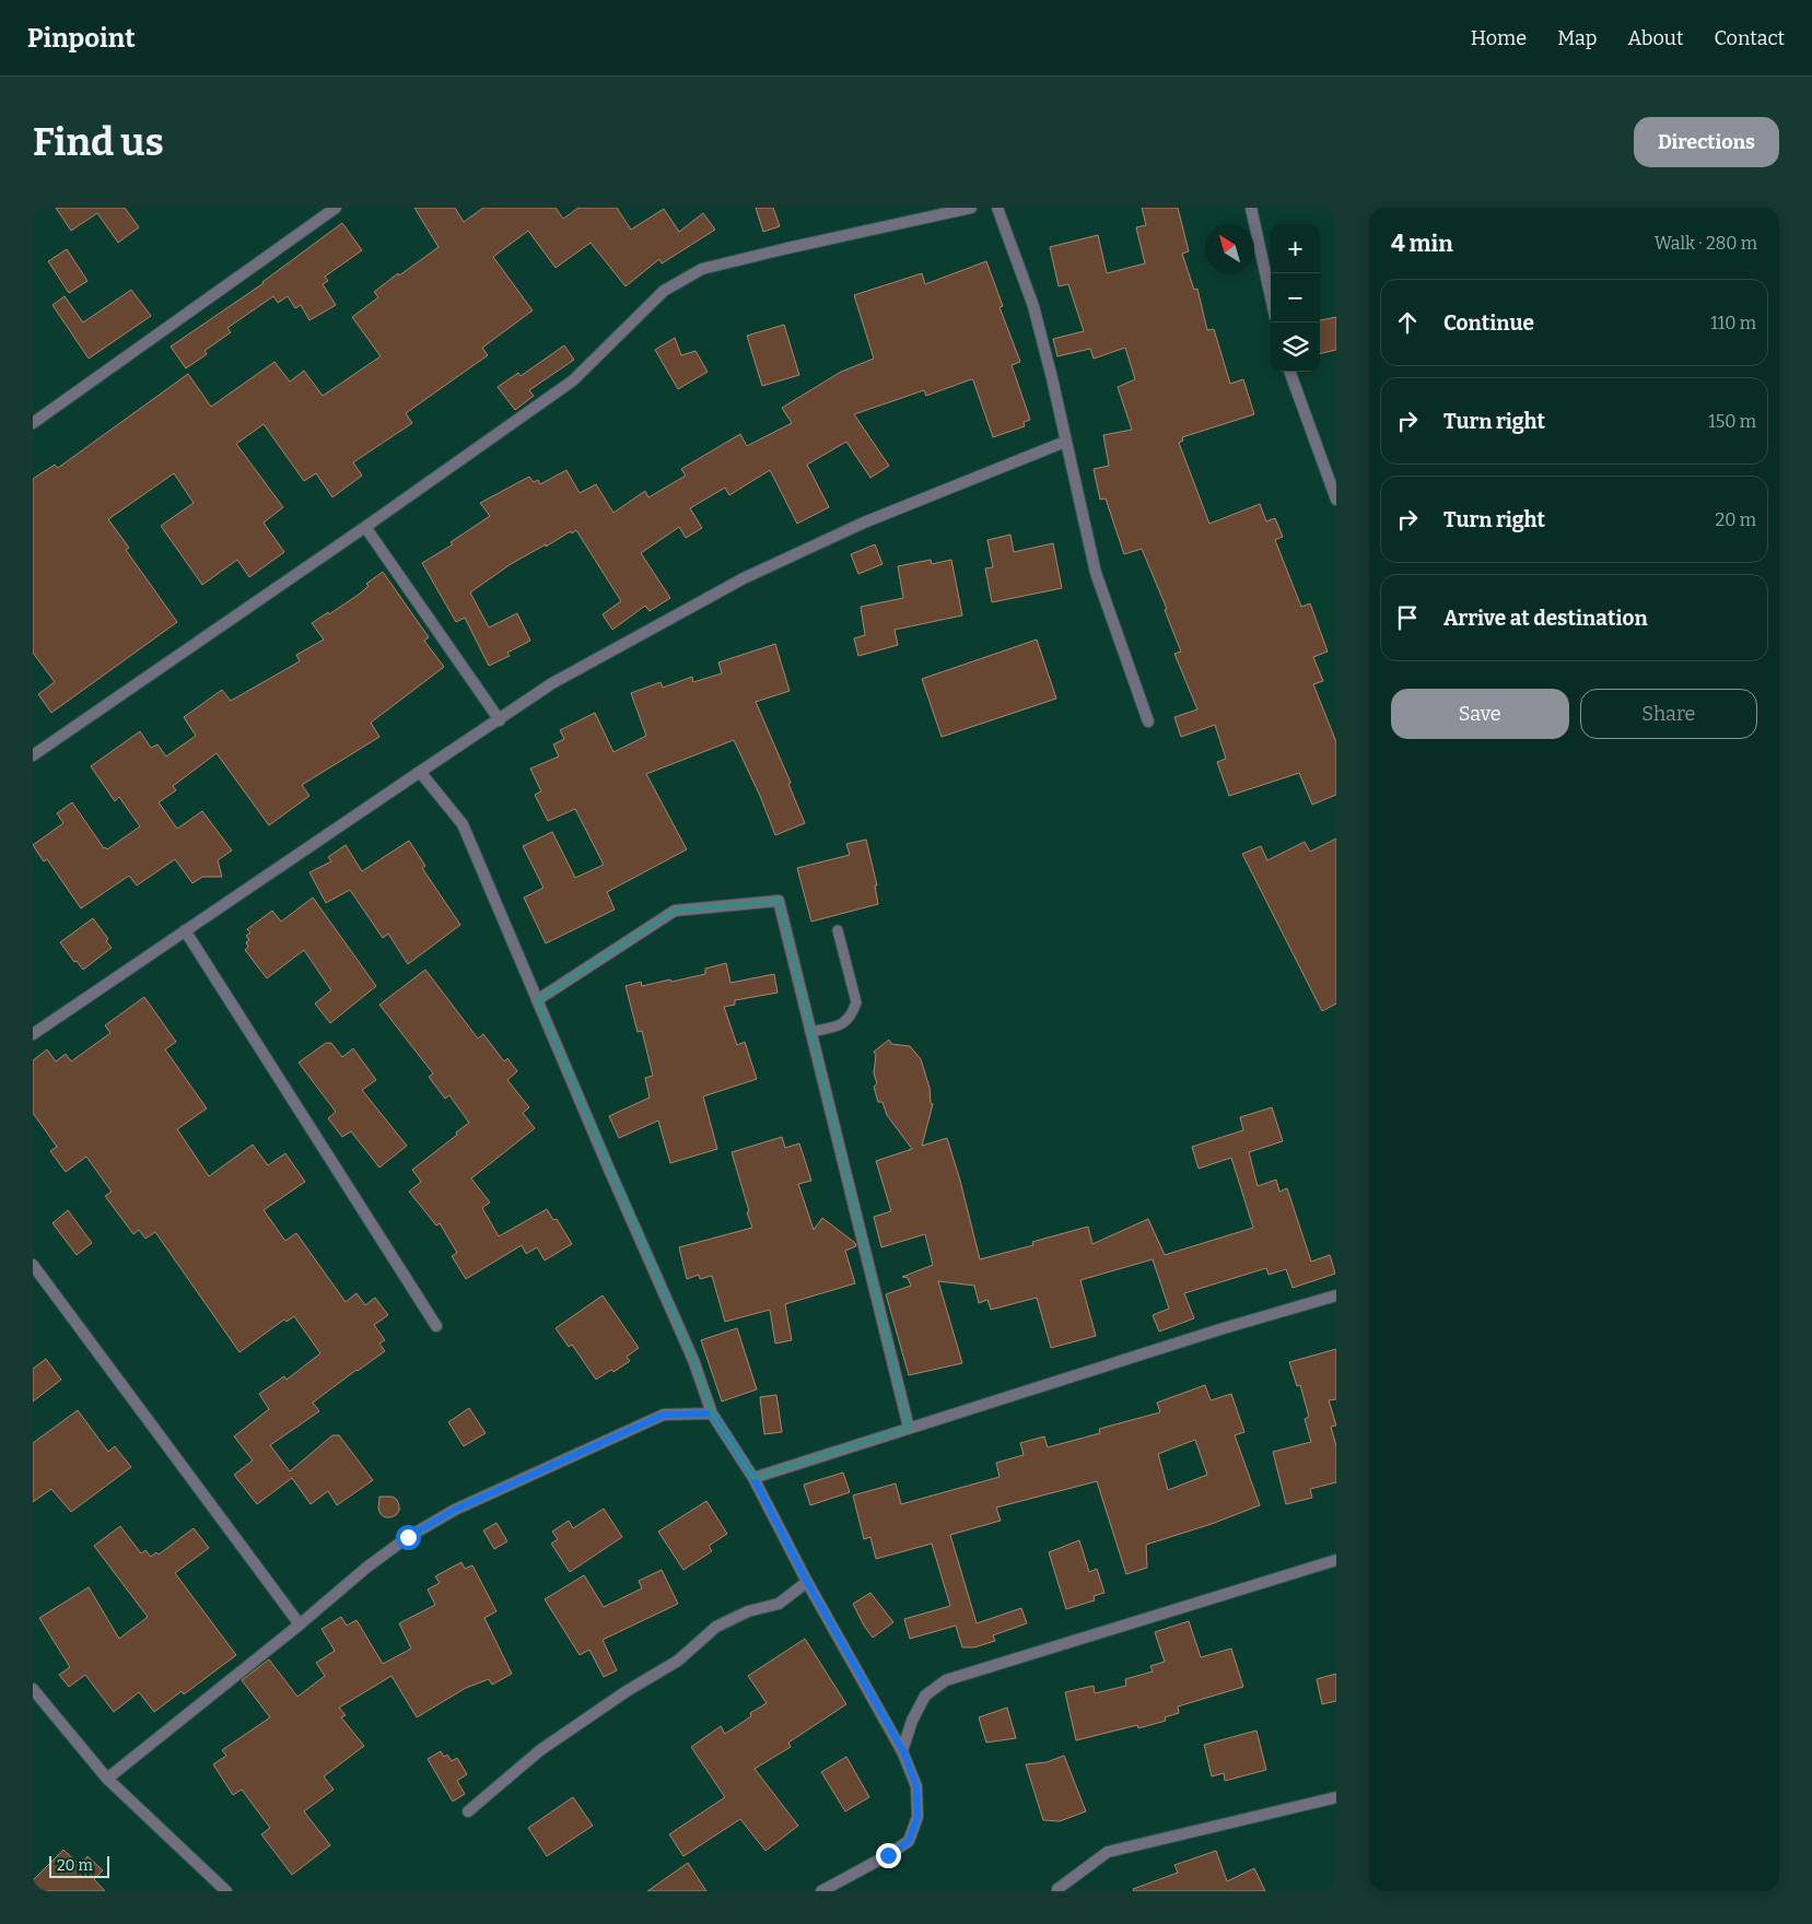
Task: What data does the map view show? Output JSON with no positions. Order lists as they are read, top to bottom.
{
  "scale_bar": "20 m",
  "north": "top left",
  "page": {
    "header": "Pinpoint",
    "nav": [
      "Home",
      "Map",
      "About",
      "Contact"
    ],
    "buttons": [
      "Directions",
      ["Save", "Share"]
    ],
    "title": "Find us",
    "heading": ["4 min", "Walk · 280 m"],
    "map_buttons": ["+", "−"],
    "list": [
      ["Continue", "110 m"],
      ["Turn right", "150 m"],
      ["Turn right", "20 m"],
      "Arrive at destination"
    ],
    "scale": "20 m"
  }
}
